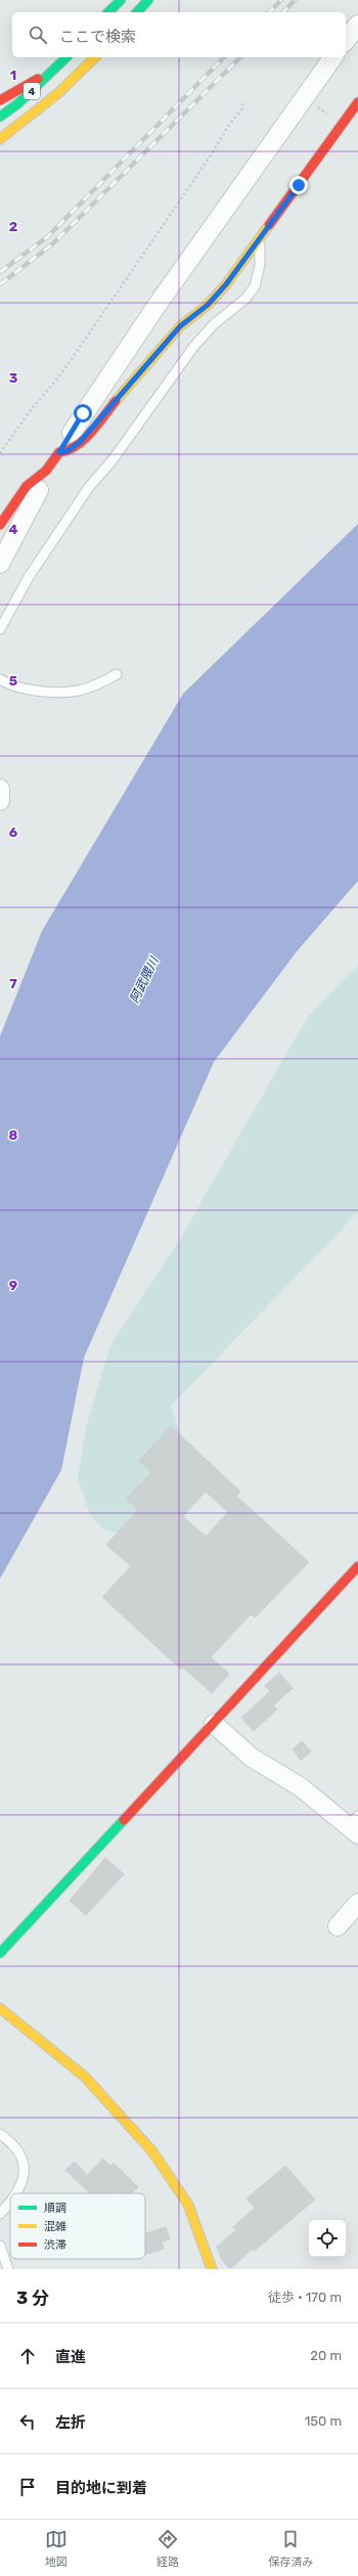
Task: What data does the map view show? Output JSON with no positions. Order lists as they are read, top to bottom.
{
  "streets": {
    "main road": ["4"]
  },
  "water": ["阿武隈川"],
  "legend": ["順調", "混雑", "渋滞"],
  "page": {
    "search": "ここで検索",
    "heading": ["3 分", "徒歩 · 170 m"],
    "list": [
      ["直進", "20 m"],
      ["左折", "150 m"],
      "目的地に到着"
    ],
    "nav": ["地図", "経路", "保存済み"]
  },
  "grid": {
    "rows": [
      "1",
      "2",
      "3",
      "4",
      "5",
      "6",
      "7",
      "8",
      "9"
    ]
  }
}
